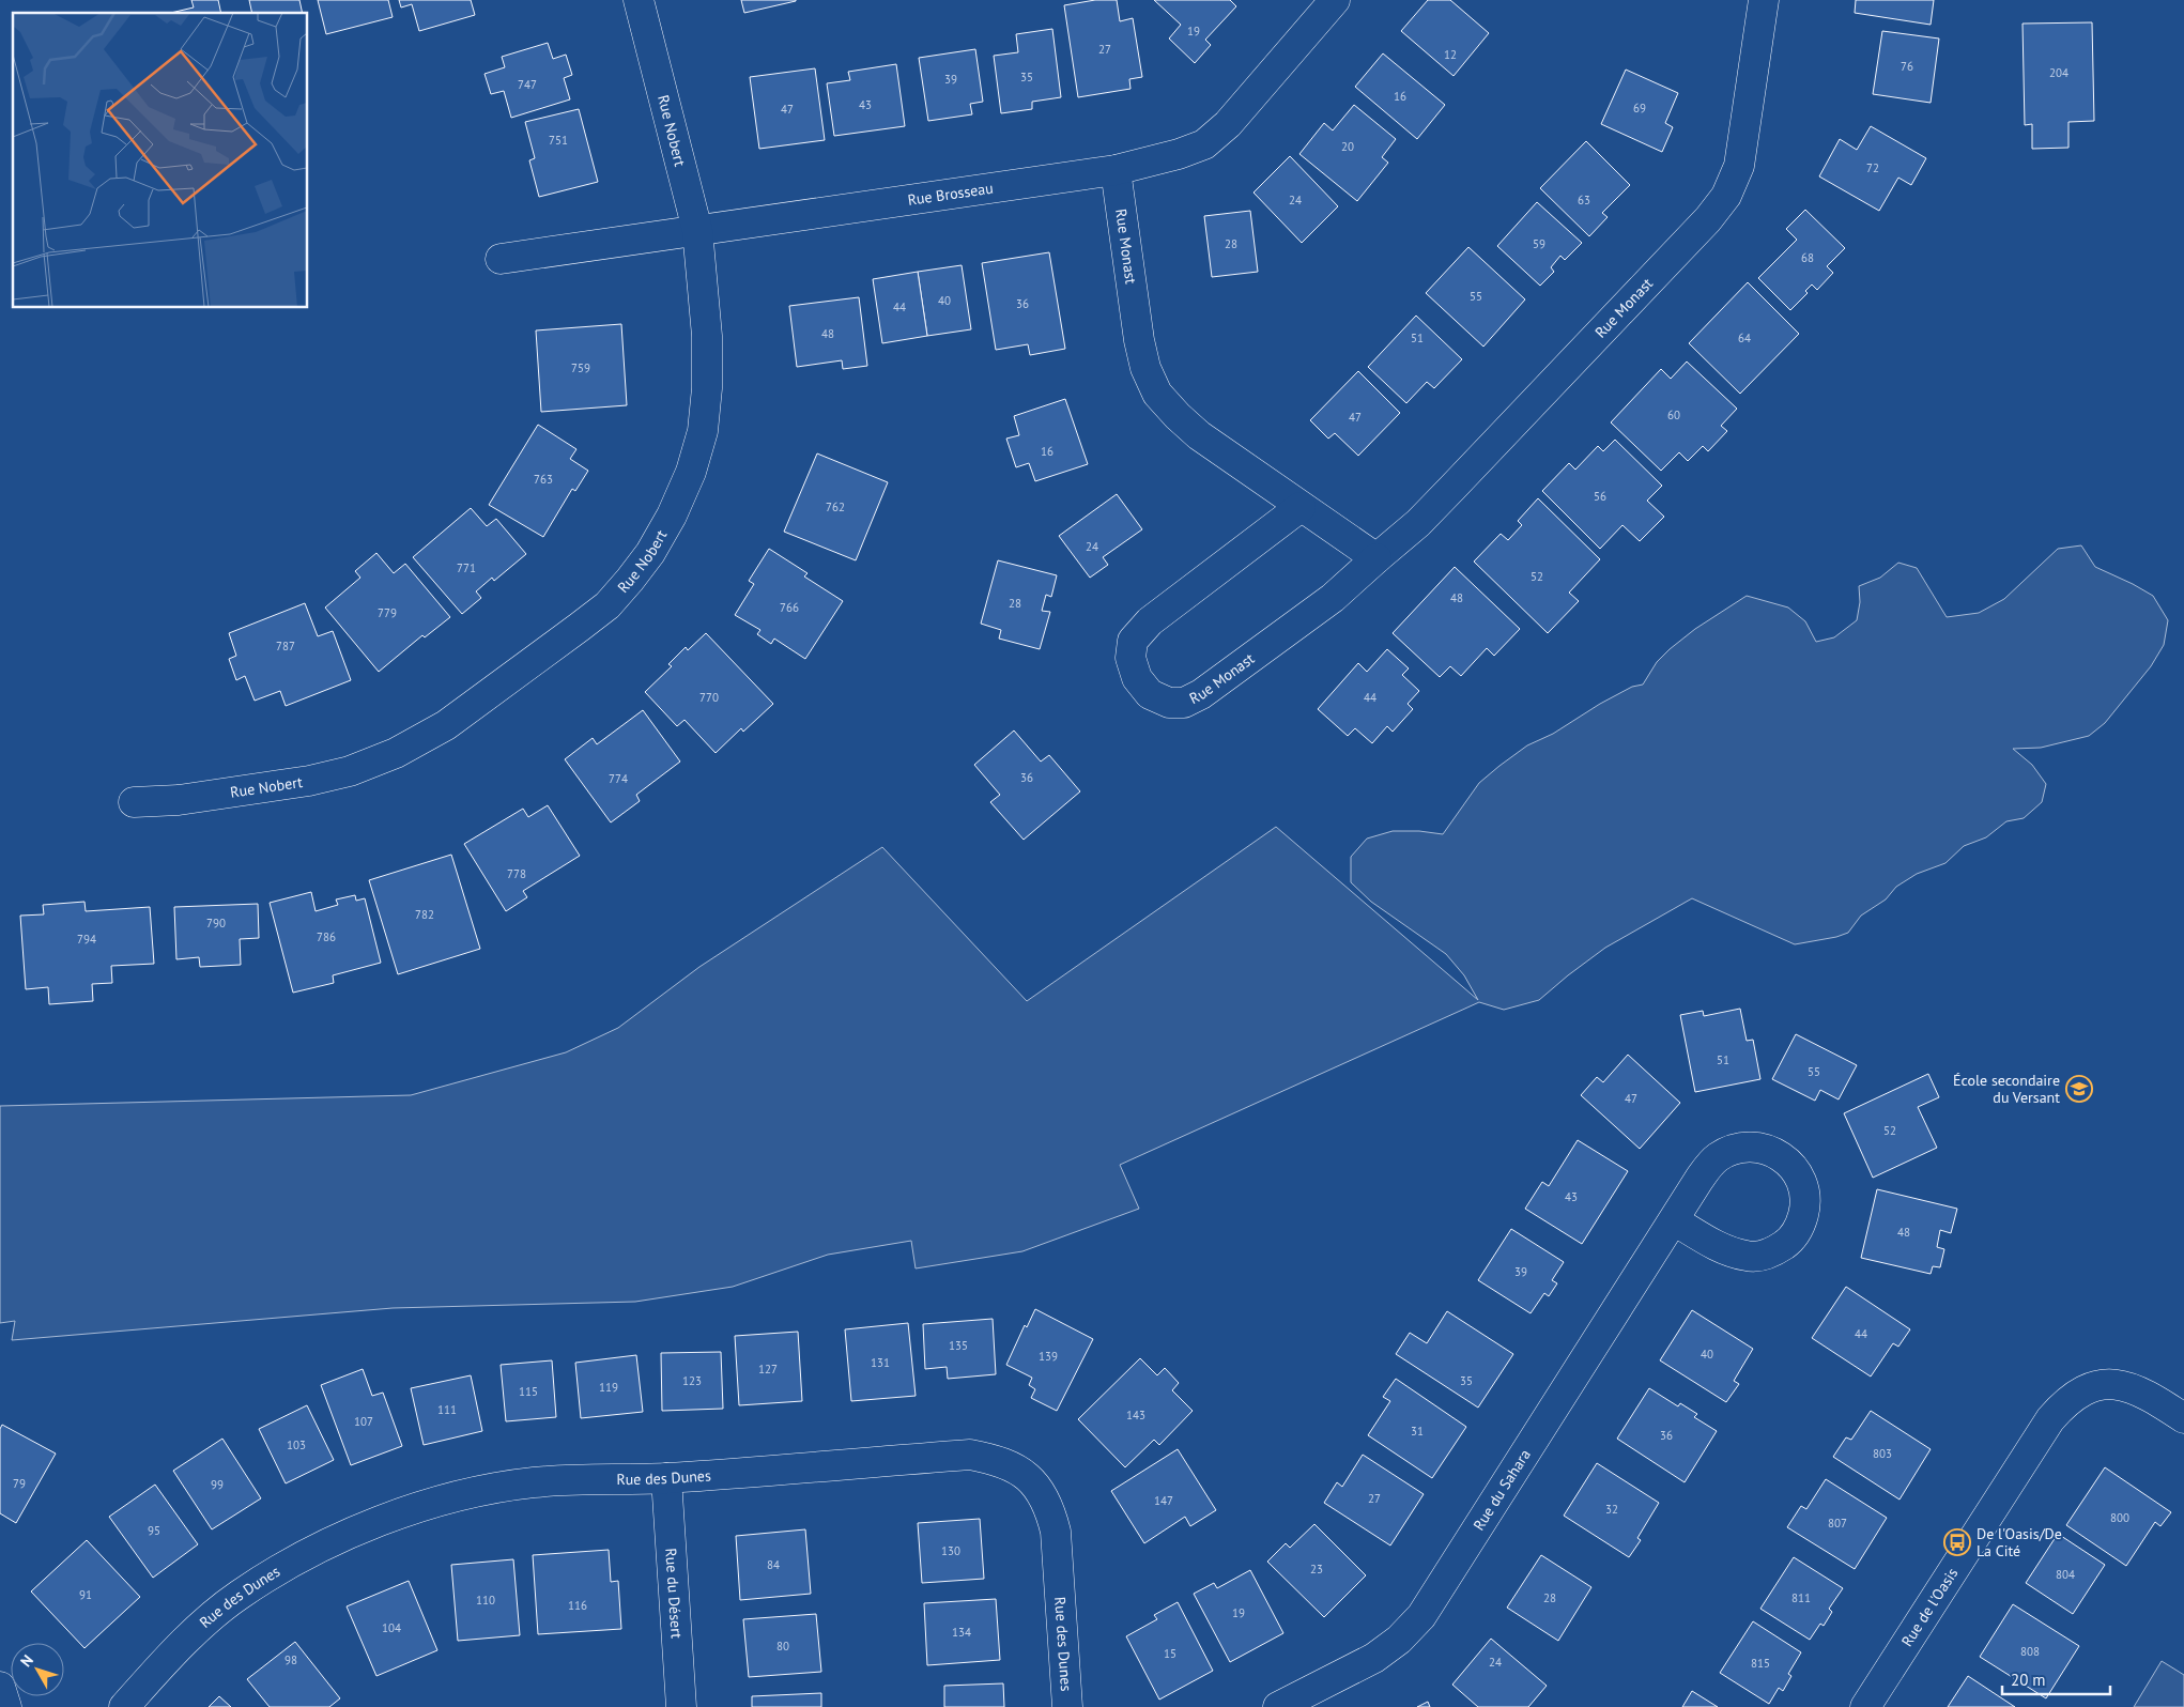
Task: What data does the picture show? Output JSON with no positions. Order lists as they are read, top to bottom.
{
  "streets": {
    "street": [
      "Rue Nobert",
      "Rue Brosseau",
      "Rue Monast",
      "Rue des Dunes",
      "Rue du Sahara",
      "Rue du Désert",
      "Rue de l'Oasis"
    ]
  },
  "crossings": [
    ["Rue Nobert", "Rue Brosseau"],
    ["Rue Brosseau", "Rue Monast"],
    ["Rue des Dunes", "Rue du Désert"]
  ],
  "places": {
    "school or university": ["École secondaire du Versant"],
    "bus stop": ["De l'Oasis/De La Cité"]
  },
  "house_numbers": [
    "19",
    "27",
    "12",
    "76",
    "204",
    "35",
    "39",
    "747",
    "16",
    "43",
    "69",
    "47",
    "751",
    "20",
    "72",
    "24",
    "63",
    "28",
    "59",
    "68",
    "55",
    "40",
    "36",
    "44",
    "48",
    "51",
    "64",
    "759",
    "60",
    "47",
    "16",
    "763",
    "56",
    "762",
    "24",
    "771",
    "52",
    "48",
    "28",
    "766",
    "779",
    "787",
    "770",
    "44",
    "36",
    "774",
    "778",
    "782",
    "790",
    "786",
    "794",
    "51",
    "55",
    "47",
    "52",
    "43",
    "48",
    "39",
    "44",
    "135",
    "40",
    "139",
    "131",
    "127",
    "123",
    "35",
    "119",
    "115",
    "111",
    "143",
    "107",
    "31",
    "36",
    "103",
    "803",
    "79",
    "99",
    "27",
    "147",
    "32",
    "800",
    "807",
    "95",
    "130",
    "84",
    "23",
    "804",
    "91",
    "28",
    "811",
    "110",
    "116",
    "19",
    "104",
    "134",
    "80",
    "808",
    "15",
    "98",
    "24",
    "815"
  ],
  "scale_bar": "20 m",
  "north": "top left"
}
